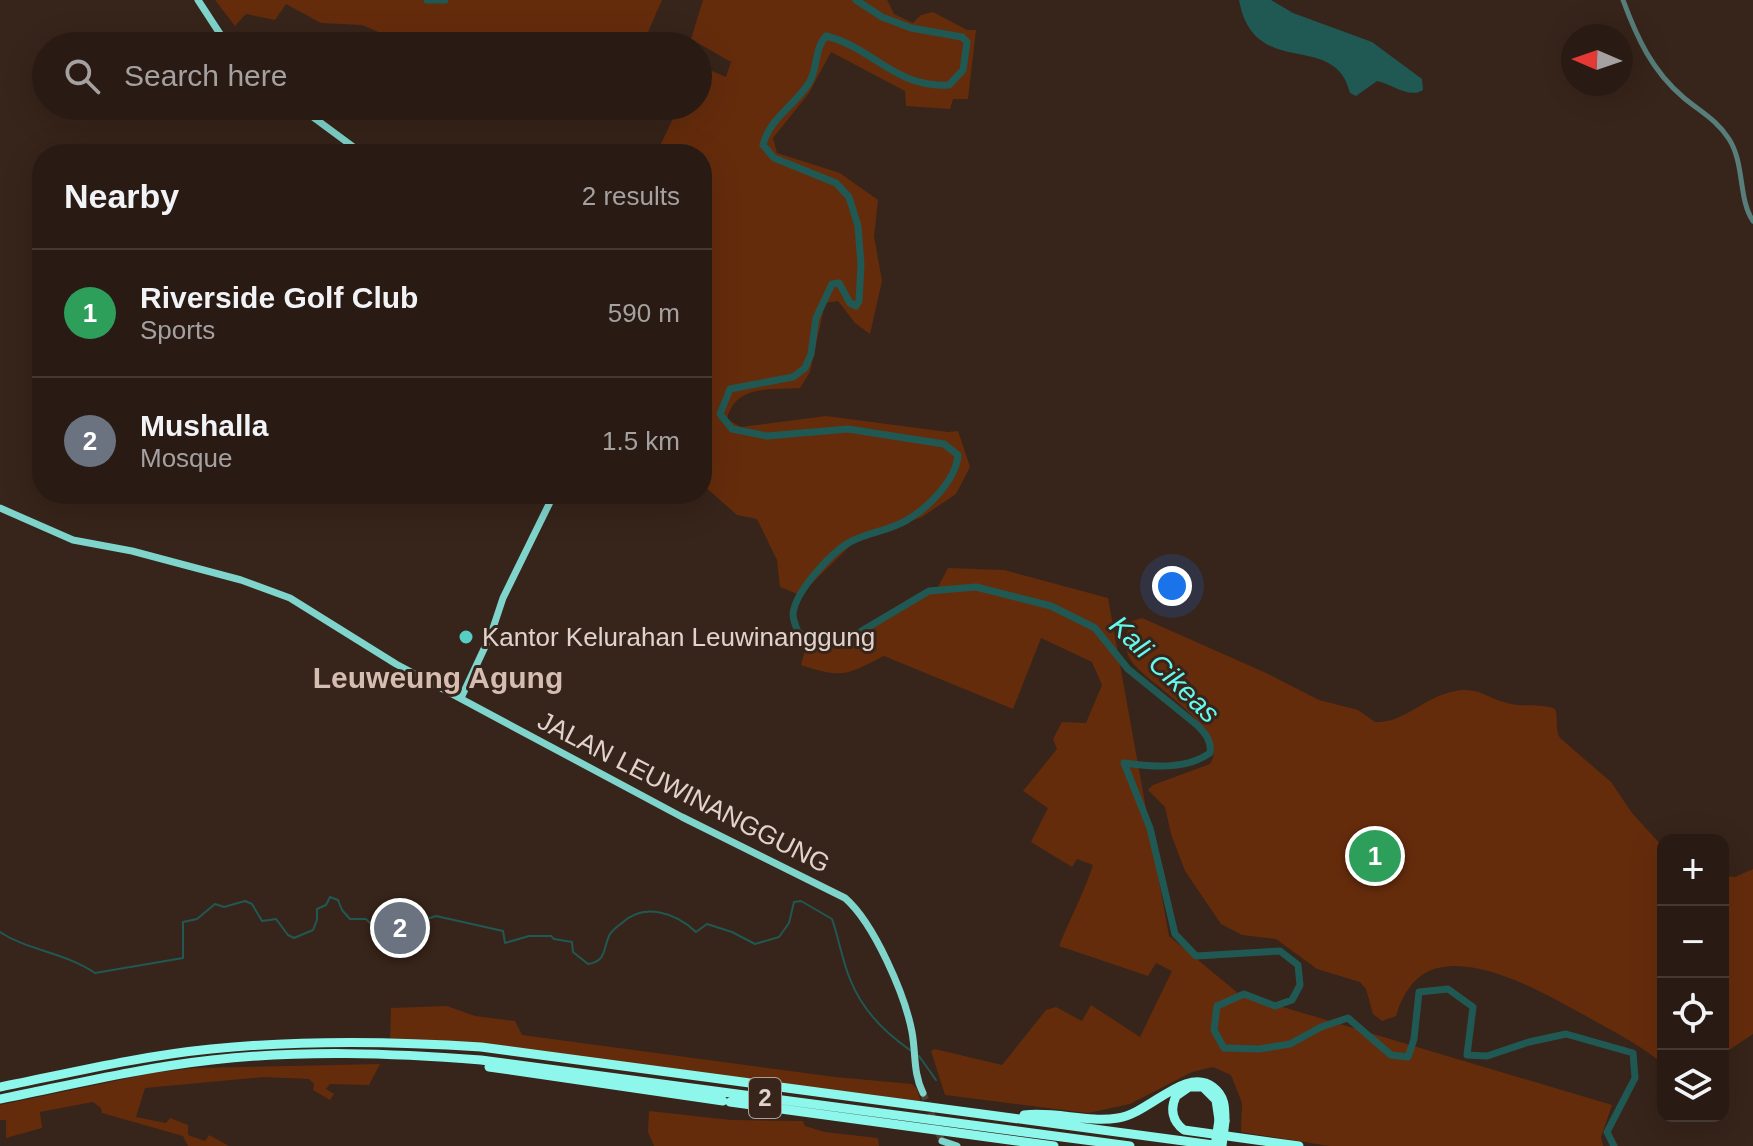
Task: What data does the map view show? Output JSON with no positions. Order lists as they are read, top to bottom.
{
  "streets": {
    "highway": ["2"],
    "main road": ["JALAN LEUWINANGGUNG"]
  },
  "districts": ["Leuweung Agung"],
  "water": ["Kali Cikeas"],
  "places": ["Kantor Kelurahan Leuwinanggung"],
  "north": "left",
  "page": {
    "search": "Search here",
    "heading": ["Nearby", "2 results"],
    "list": [
      {
        "mark": "1",
        "name": "Riverside Golf Club",
        "note": "Sports",
        "value": "590 m"
      },
      {
        "mark": "2",
        "name": "Mushalla",
        "note": "Mosque",
        "value": "1.5 km"
      }
    ],
    "pins": ["1", "2"],
    "map_buttons": ["+", "−"]
  }
}
